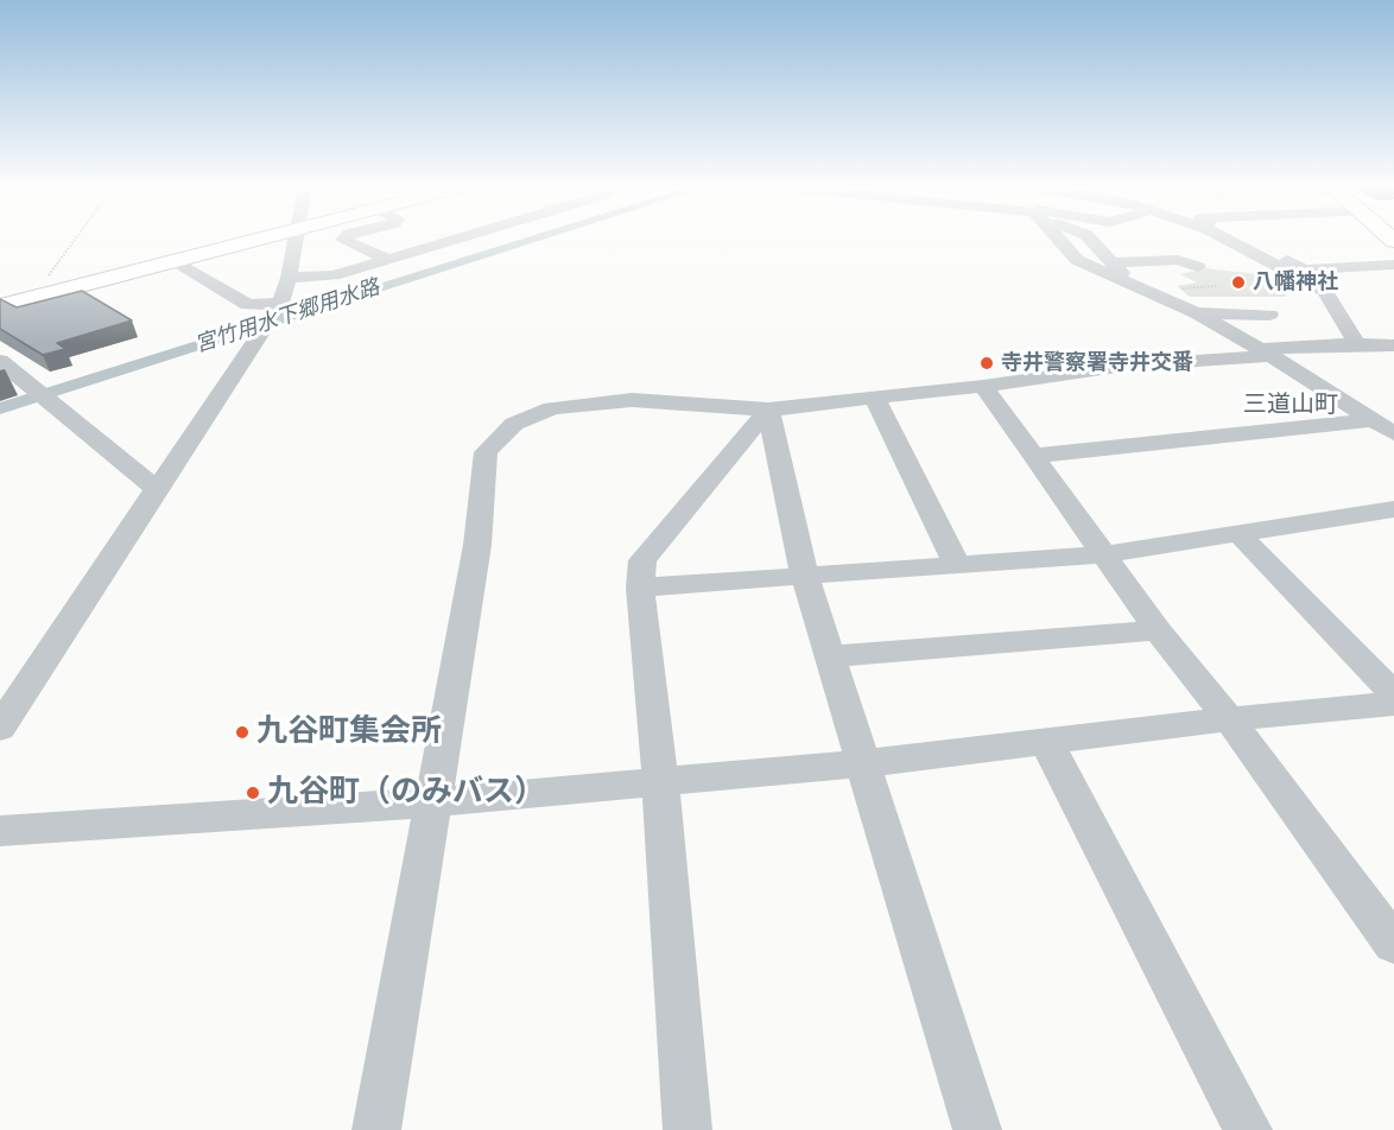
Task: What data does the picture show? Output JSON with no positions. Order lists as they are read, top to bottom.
{
  "districts": ["三道山町"],
  "water": ["宮竹用水下郷用水路"],
  "places": [
    "八幡神社",
    "寺井警察署寺井交番",
    "九谷町集会所",
    "九谷町（のみバス）"
  ]
}
